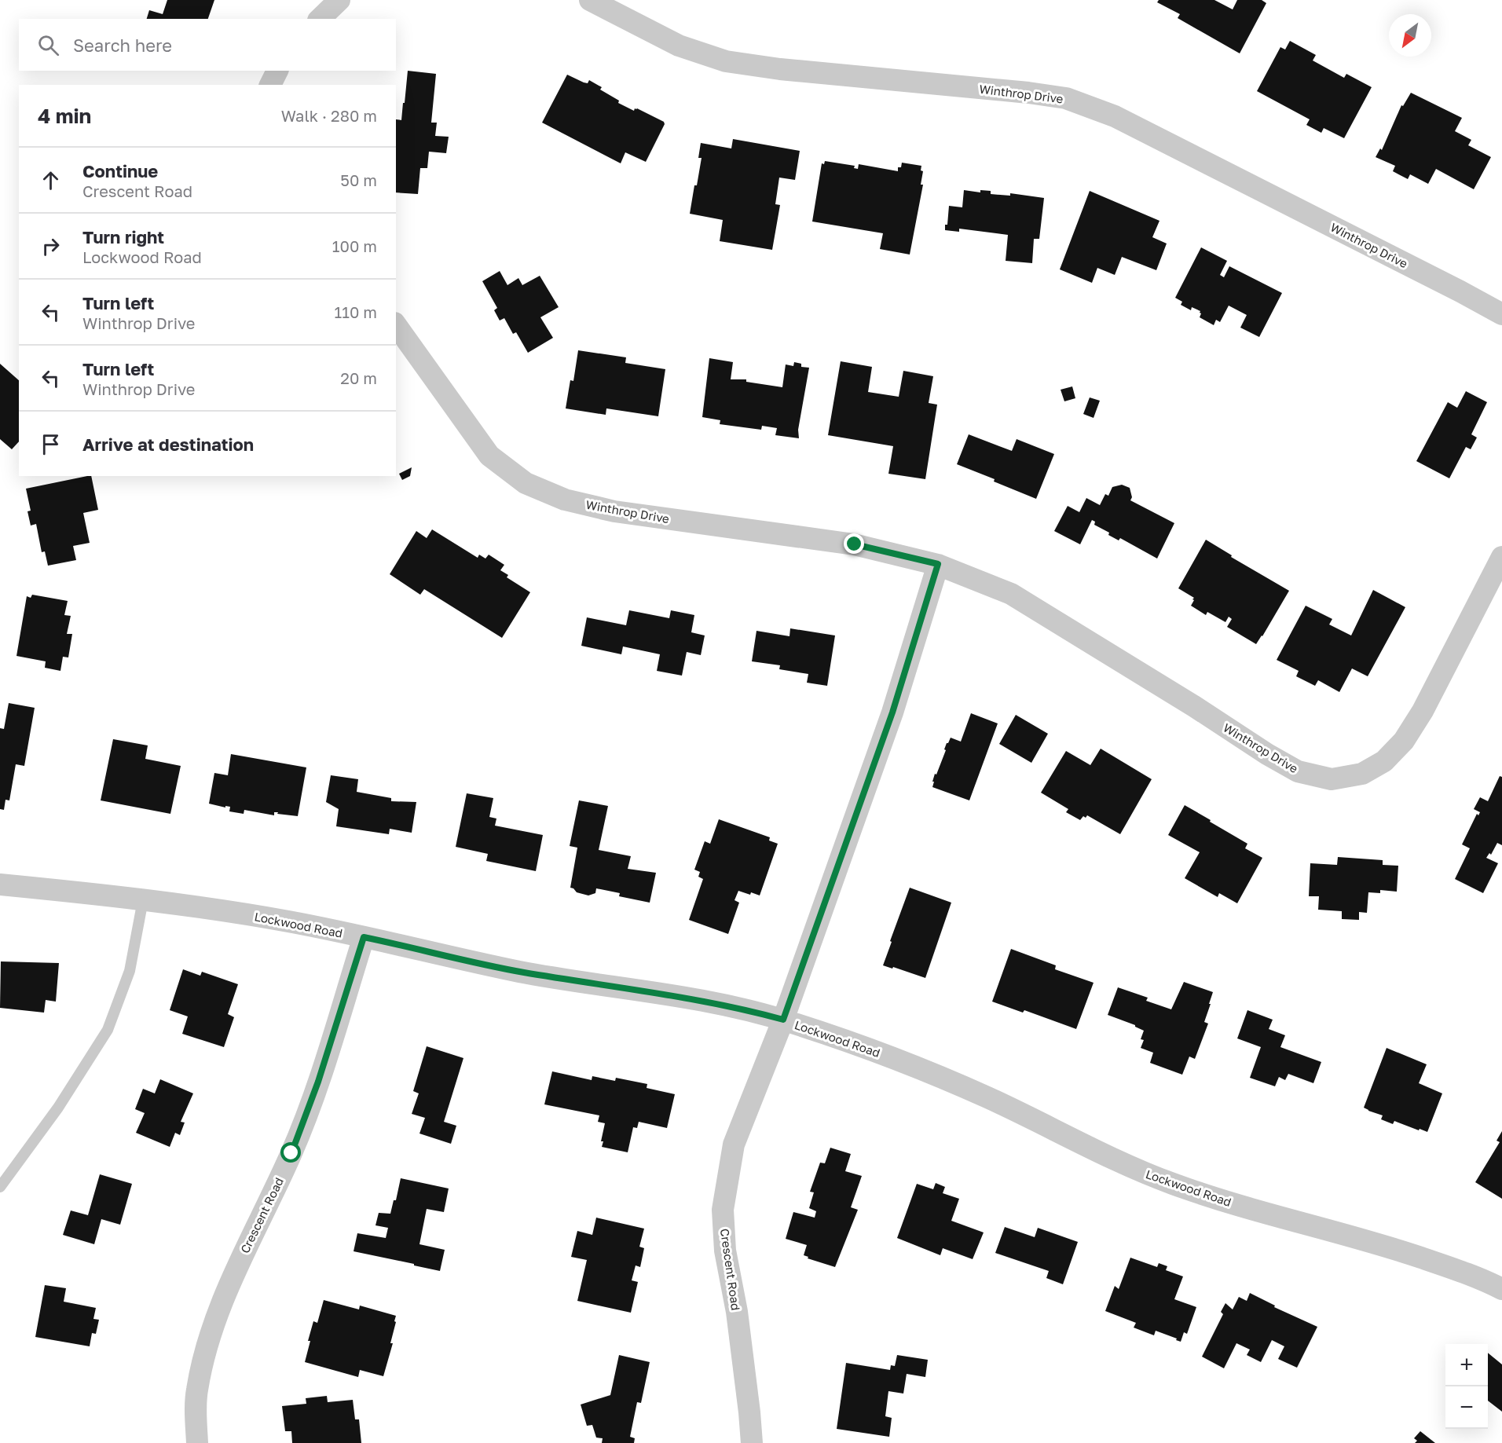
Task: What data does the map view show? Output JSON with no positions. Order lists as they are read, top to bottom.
{
  "streets": {
    "street": ["Winthrop Drive", "Lockwood Road", "Crescent Road"]
  },
  "crossings": [
    ["Lockwood Road", "Crescent Road"]
  ],
  "north": "bottom left",
  "page": {
    "search": "Search here",
    "heading": ["4 min", "Walk · 280 m"],
    "list": [
      ["Continue", "Crescent Road", "50 m"],
      ["Turn right", "Lockwood Road", "100 m"],
      ["Turn left", "Winthrop Drive", "110 m"],
      ["Turn left", "Winthrop Drive", "20 m"],
      "Arrive at destination"
    ],
    "map_buttons": ["+", "−"]
  }
}
